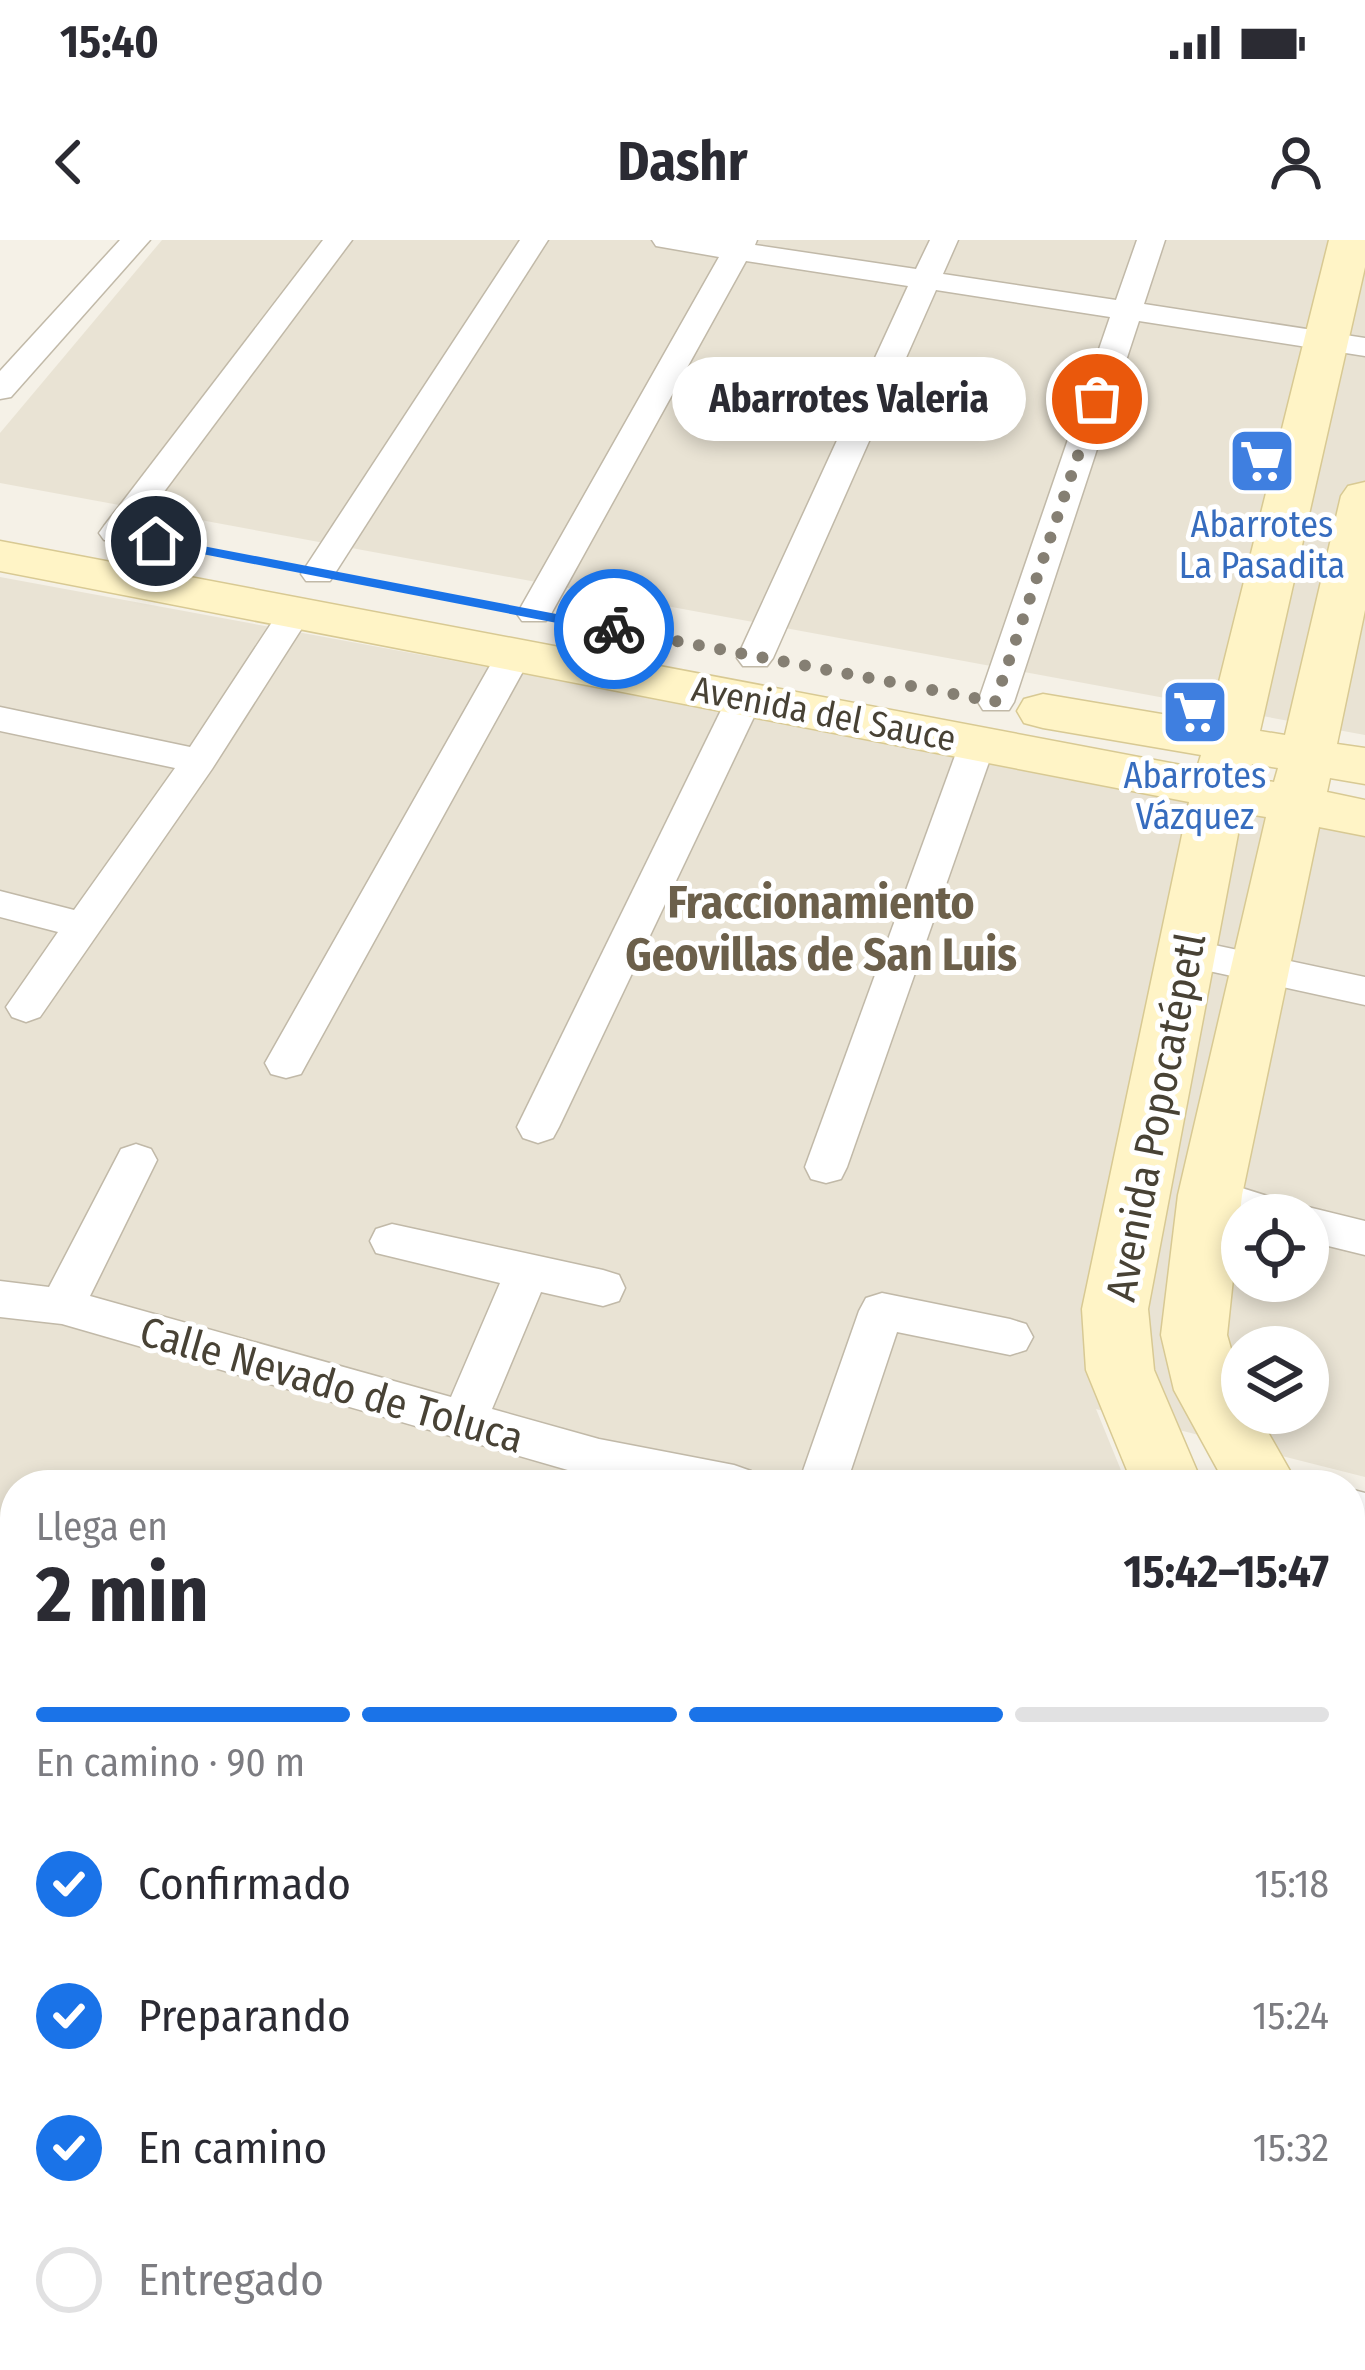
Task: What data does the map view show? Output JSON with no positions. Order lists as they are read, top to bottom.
{
  "streets": {
    "street": ["Avenida del Sauce", "Avenida Popocatépetl", "Calle Nevado de Toluca"]
  },
  "crossings": [
    ["Avenida del Sauce", "Avenida Popocatépetl"]
  ],
  "districts": ["Fraccionamiento Geovillas de San Luis"],
  "places": {
    "other": ["Abarrotes Valeria"],
    "supermarket": ["Abarrotes La Pasadita", "Abarrotes Vázquez"]
  },
  "page": {
    "status": "15:40",
    "header": "Dashr",
    "bubble": "Abarrotes Valeria",
    "heading": ["2 min", "Llega en", "15:42–15:47"],
    "bar": "En camino · 90 m",
    "list": [
      ["Confirmado", "15:18"],
      ["Preparando", "15:24"],
      ["En camino", "15:32"],
      "Entregado"
    ]
  }
}
